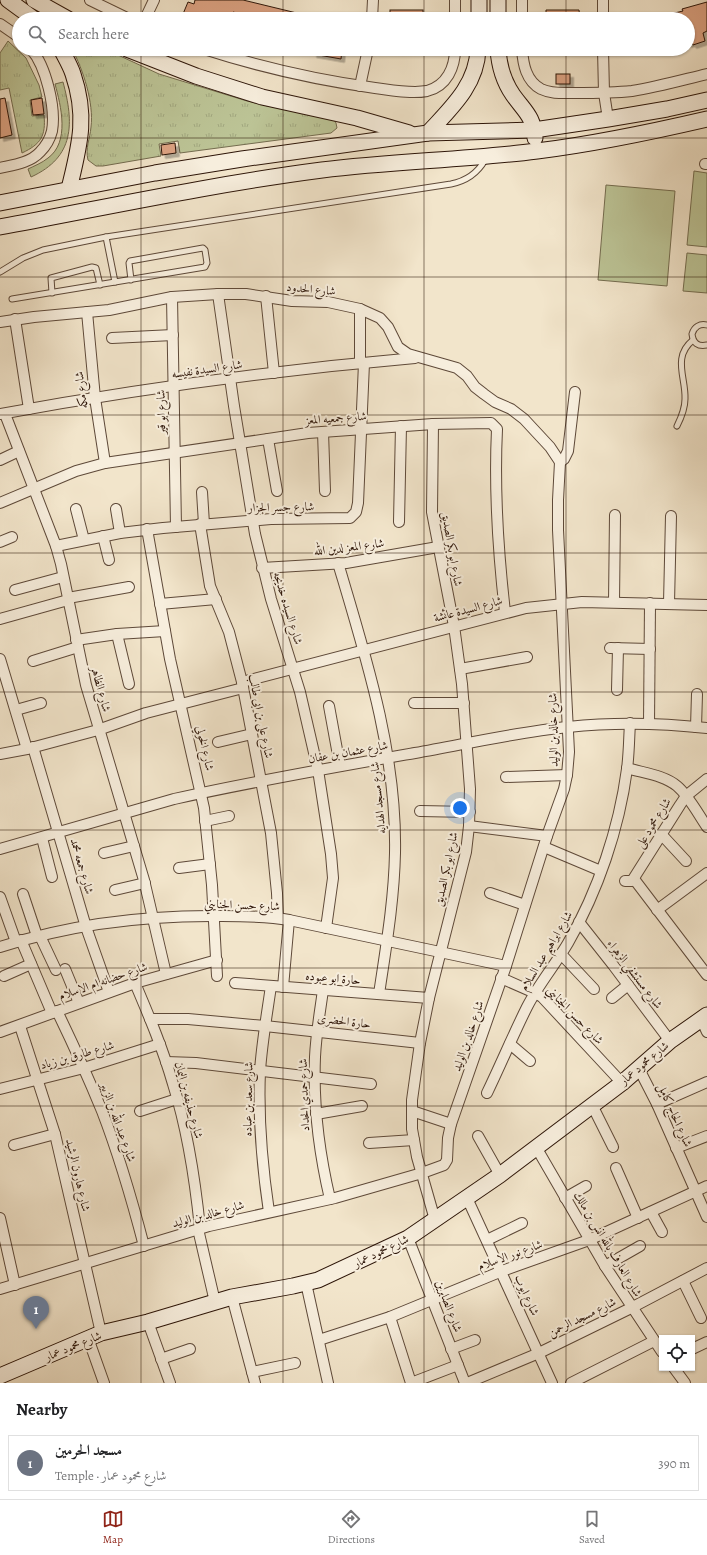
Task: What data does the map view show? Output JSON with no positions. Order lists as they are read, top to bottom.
{
  "streets": {
    "street": [
      "شارع الحدود",
      "شارع السيدة نفيسه",
      "شارع مكه",
      "شارع ابو قير",
      "شارع جمعيه المعز",
      "شارع جسر الجزار",
      "شارع المعز لدين الله",
      "شارع ابو بكر الصديق",
      "شارع السيده خديجه",
      "شارع السيدة عائشة",
      "شارع الظاهر",
      "شارع على بن ابى طالب",
      "شارع خالد بن الوليد",
      "شارع الخولي",
      "شارع عثمان بن عفان",
      "شارع مسجد الهدايه",
      "شارع محمود على",
      "شارع جمعه محمد",
      "شارع حسن الجنايني",
      "شارع ابراهيم عبد السلام",
      "شارع مستشفي الزهراء",
      "حارة ابو عبوده",
      "شارع حضانه ام الاسلام",
      "حارة الحضرى",
      "شارع طارق بن زياد",
      "شارع محمود عمار",
      "شارع حمدي الحداد",
      "شارع سعد بن عباده",
      "شارع حذيفه بن اليمان",
      "شارع الحاج كامل",
      "شارع عبد الله بن الزبير",
      "شارع هارون الرشيد",
      "شارع العارف بالله انس بن مالك",
      "شارع نور الاسلام",
      "شارع ايوب",
      "شارع الصابرين",
      "شارع مسجد الرحمن"
    ]
  },
  "crossings": [
    ["شارع الحدود", "شارع السيدة نفيسه"],
    ["شارع الحدود", "شارع مكه"],
    ["شارع الحدود", "شارع ابو قير"],
    ["شارع الحدود", "شارع جسر الجزار"],
    ["شارع الحدود", "شارع السيده خديجه"],
    ["شارع الحدود", "شارع خالد بن الوليد"],
    ["شارع السيدة نفيسه", "شارع مكه"],
    ["شارع السيدة نفيسه", "شارع ابو قير"],
    ["شارع السيدة نفيسه", "شارع جسر الجزار"],
    ["شارع السيدة نفيسه", "شارع السيده خديجه"],
    ["شارع السيدة نفيسه", "شارع الظاهر"],
    ["شارع مكه", "شارع جمعيه المعز"],
    ["شارع ابو قير", "شارع جمعيه المعز"],
    ["شارع ابو قير", "شارع جسر الجزار"],
    ["شارع جمعيه المعز", "شارع جسر الجزار"],
    ["شارع جمعيه المعز", "شارع ابو بكر الصديق"],
    ["شارع جمعيه المعز", "شارع السيده خديجه"],
    ["شارع جمعيه المعز", "شارع السيدة عائشة"],
    ["شارع جمعيه المعز", "شارع الظاهر"],
    ["شارع جسر الجزار", "شارع السيده خديجه"],
    ["شارع جسر الجزار", "شارع الظاهر"],
    ["شارع جسر الجزار", "شارع على بن ابى طالب"],
    ["شارع جسر الجزار", "شارع الخولي"],
    ["شارع المعز لدين الله", "شارع ابو بكر الصديق"],
    ["شارع المعز لدين الله", "شارع السيده خديجه"],
    ["شارع المعز لدين الله", "شارع مسجد الهدايه"],
    ["شارع ابو بكر الصديق", "شارع السيدة عائشة"],
    ["شارع ابو بكر الصديق", "شارع خالد بن الوليد"],
    ["شارع ابو بكر الصديق", "شارع عثمان بن عفان"],
    ["شارع ابو بكر الصديق", "شارع حسن الجنايني"],
    ["شارع ابو بكر الصديق", "حارة ابو عبوده"],
    ["شارع ابو بكر الصديق", "حارة الحضرى"],
    ["شارع ابو بكر الصديق", "شارع محمود عمار"],
    ["شارع السيده خديجه", "شارع السيدة عائشة"],
    ["شارع السيده خديجه", "شارع عثمان بن عفان"],
    ["شارع السيده خديجه", "شارع حسن الجنايني"],
    ["شارع السيدة عائشة", "شارع الظاهر"],
    ["شارع السيدة عائشة", "شارع على بن ابى طالب"],
    ["شارع السيدة عائشة", "شارع خالد بن الوليد"],
    ["شارع السيدة عائشة", "شارع الخولي"],
    ["شارع السيدة عائشة", "شارع مسجد الهدايه"],
    ["شارع السيدة عائشة", "شارع جمعه محمد"],
    ["شارع الظاهر", "شارع عثمان بن عفان"],
    ["شارع الظاهر", "شارع حسن الجنايني"],
    ["شارع الظاهر", "شارع حضانه ام الاسلام"],
    ["شارع على بن ابى طالب", "شارع عثمان بن عفان"],
    ["شارع على بن ابى طالب", "شارع حسن الجنايني"],
    ["شارع خالد بن الوليد", "شارع عثمان بن عفان"],
    ["شارع خالد بن الوليد", "شارع حسن الجنايني"],
    ["شارع خالد بن الوليد", "شارع حمدي الحداد"],
    ["شارع خالد بن الوليد", "شارع سعد بن عباده"],
    ["شارع خالد بن الوليد", "شارع حذيفه بن اليمان"],
    ["شارع خالد بن الوليد", "شارع عبد الله بن الزبير"],
    ["شارع خالد بن الوليد", "شارع هارون الرشيد"],
    ["شارع الخولي", "شارع عثمان بن عفان"],
    ["شارع الخولي", "شارع حسن الجنايني"],
    ["شارع الخولي", "شارع حضانه ام الاسلام"],
    ["شارع عثمان بن عفان", "شارع مسجد الهدايه"],
    ["شارع عثمان بن عفان", "شارع جمعه محمد"],
    ["شارع عثمان بن عفان", "شارع ابراهيم عبد السلام"],
    ["شارع مسجد الهدايه", "شارع حسن الجنايني"],
    ["شارع مسجد الهدايه", "حارة ابو عبوده"],
    ["شارع جمعه محمد", "شارع حسن الجنايني"],
    ["شارع جمعه محمد", "شارع حضانه ام الاسلام"],
    ["شارع حسن الجنايني", "شارع ابراهيم عبد السلام"],
    ["شارع حسن الجنايني", "شارع محمود عمار"],
    ["شارع حسن الجنايني", "شارع عبد الله بن الزبير"],
    ["شارع ابراهيم عبد السلام", "شارع مستشفي الزهراء"],
    ["شارع مستشفي الزهراء", "شارع محمود عمار"],
    ["حارة ابو عبوده", "شارع حمدي الحداد"],
    ["حارة ابو عبوده", "شارع سعد بن عباده"],
    ["شارع حضانه ام الاسلام", "شارع حذيفه بن اليمان"],
    ["شارع حضانه ام الاسلام", "شارع عبد الله بن الزبير"],
    ["شارع حضانه ام الاسلام", "شارع هارون الرشيد"],
    ["حارة الحضرى", "شارع حمدي الحداد"],
    ["حارة الحضرى", "شارع سعد بن عباده"],
    ["شارع طارق بن زياد", "شارع حذيفه بن اليمان"],
    ["شارع طارق بن زياد", "شارع عبد الله بن الزبير"],
    ["شارع طارق بن زياد", "شارع هارون الرشيد"],
    ["شارع محمود عمار", "شارع حذيفه بن اليمان"],
    ["شارع محمود عمار", "شارع الحاج كامل"],
    ["شارع محمود عمار", "شارع هارون الرشيد"],
    ["شارع محمود عمار", "شارع العارف بالله انس بن مالك"],
    ["شارع محمود عمار", "شارع ايوب"],
    ["شارع محمود عمار", "شارع الصابرين"],
    ["شارع الحاج كامل", "شارع نور الاسلام"],
    ["شارع العارف بالله انس بن مالك", "شارع نور الاسلام"],
    ["شارع العارف بالله انس بن مالك", "شارع مسجد الرحمن"],
    ["شارع نور الاسلام", "شارع ايوب"],
    ["شارع نور الاسلام", "شارع الصابرين"],
    ["شارع ايوب", "شارع مسجد الرحمن"],
    ["شارع الصابرين", "شارع مسجد الرحمن"]
  ],
  "page": {
    "search": "Search here",
    "pins": "1",
    "heading": "Nearby",
    "list": [
      {
        "mark": "1",
        "name": "مسجد الحرمين",
        "note": "Temple · شارع محمود عمار",
        "value": "390 m"
      }
    ],
    "nav": ["Map", "Directions", "Saved"]
  }
}
